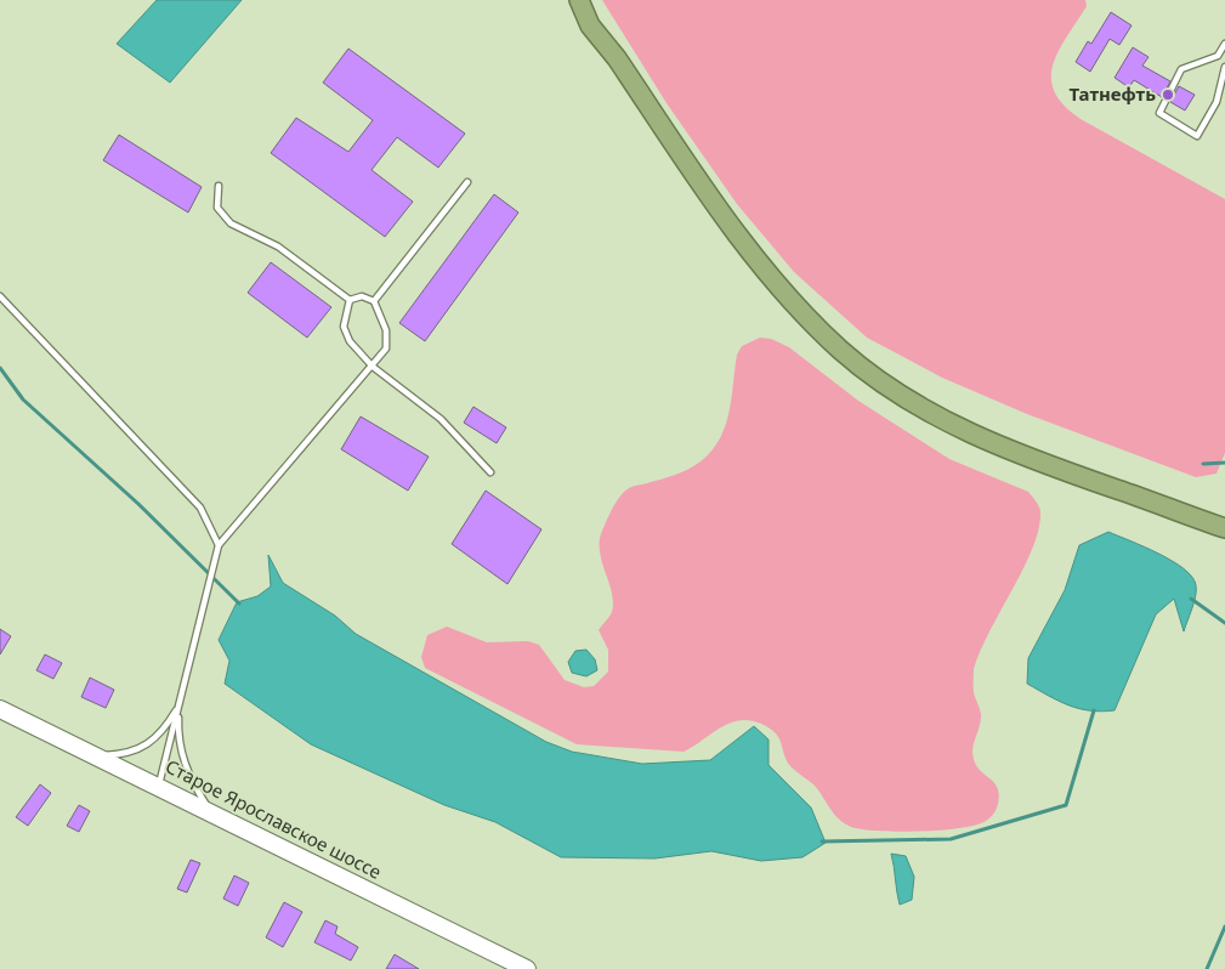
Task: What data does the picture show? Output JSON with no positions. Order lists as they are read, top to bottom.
{
  "streets": {
    "main road": ["Старое Ярославское шоссе"]
  },
  "places": ["Татнефть"]
}
